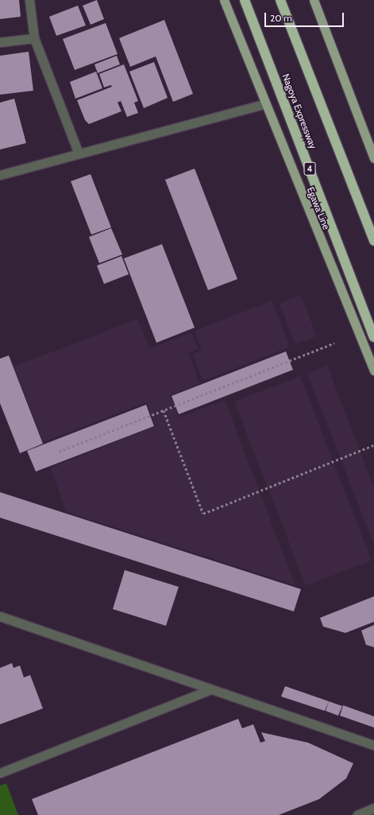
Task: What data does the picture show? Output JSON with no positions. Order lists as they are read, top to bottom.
{
  "streets": {
    "highway": ["Nagoya Expressway", "4"],
    "main road": ["Egawa Line"]
  },
  "scale_bar": "20 m"
}
